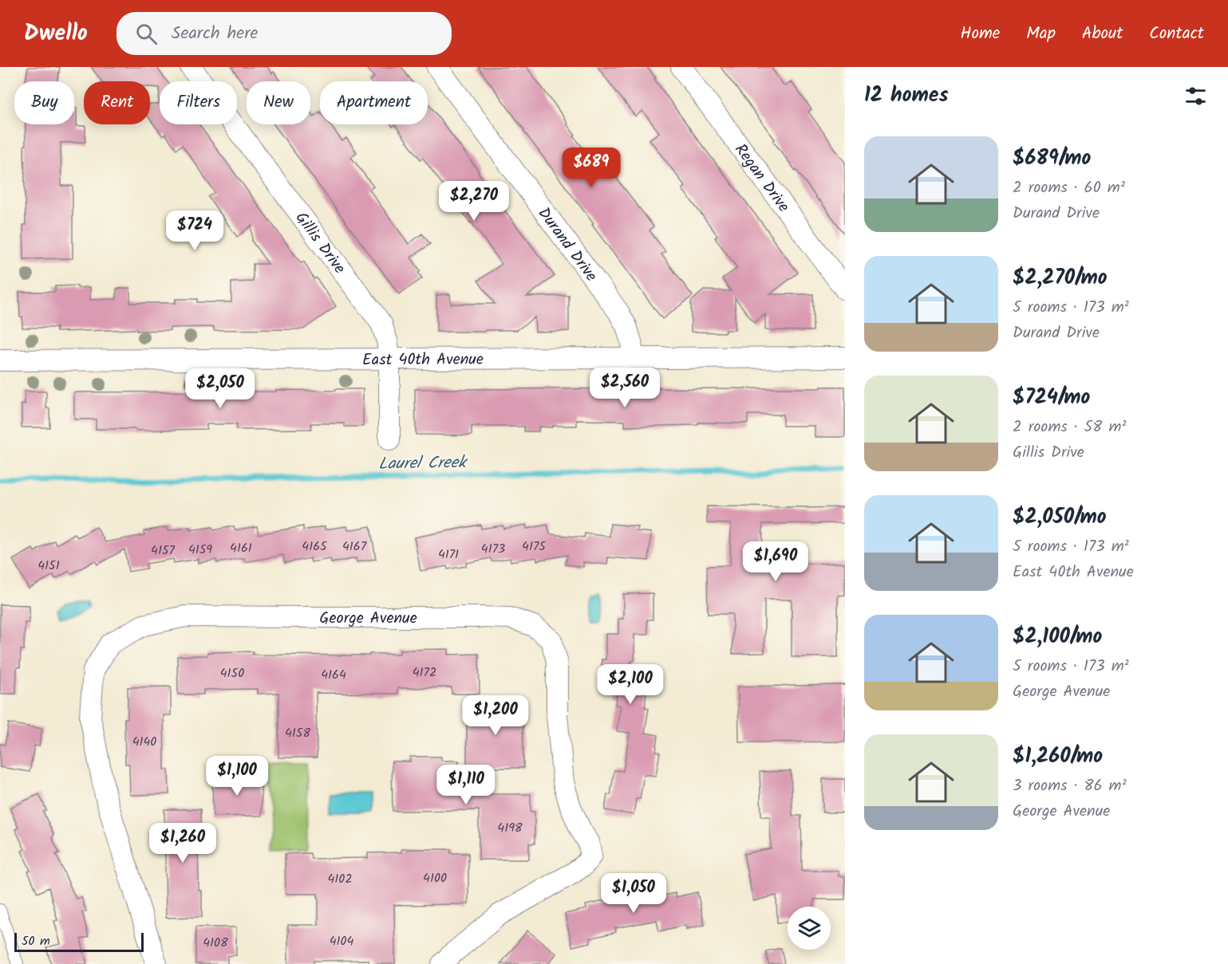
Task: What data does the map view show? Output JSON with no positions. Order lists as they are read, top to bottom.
{
  "streets": {
    "street": [
      "Regan Drive",
      "Gillis Drive",
      "Durand Drive",
      "East 40th Avenue",
      "George Avenue"
    ]
  },
  "crossings": [
    ["Gillis Drive", "East 40th Avenue"],
    ["Durand Drive", "East 40th Avenue"]
  ],
  "water": ["Laurel Creek"],
  "house_numbers": [
    "4165",
    "4167",
    "4175",
    "4161",
    "4173",
    "4159",
    "4157",
    "4171",
    "4151",
    "4172",
    "4150",
    "4164",
    "4158",
    "4140",
    "4198",
    "4100",
    "4102",
    "4104",
    "4108"
  ],
  "scale_bar": "50 m",
  "page": {
    "header": "Dwello",
    "search": "Search here",
    "nav": [
      "Home",
      "Map",
      "About",
      "Contact"
    ],
    "heading": "12 homes",
    "chip": [
      "Buy",
      "Rent",
      "Filters",
      "New",
      "Apartment"
    ],
    "list": [
      {
        "name": "$689/mo",
        "note": "2 rooms · 60 m² · Durand Drive"
      },
      {
        "name": "$2,270/mo",
        "note": "5 rooms · 173 m² · Durand Drive"
      },
      {
        "name": "$724/mo",
        "note": "2 rooms · 58 m² · Gillis Drive"
      },
      {
        "name": "$2,050/mo",
        "note": "5 rooms · 173 m² · East 40th Avenue"
      },
      {
        "name": "$2,100/mo",
        "note": "5 rooms · 173 m² · George Avenue"
      },
      {
        "name": "$1,260/mo",
        "note": "3 rooms · 86 m² · George Avenue"
      }
    ],
    "price": [
      "$689",
      "$2,270",
      "$724",
      "$2,560",
      "$2,050",
      "$1,690",
      "$2,100",
      "$1,200",
      "$1,100",
      "$1,110",
      "$1,260",
      "$1,050"
    ],
    "scale": "50 m"
  }
}
